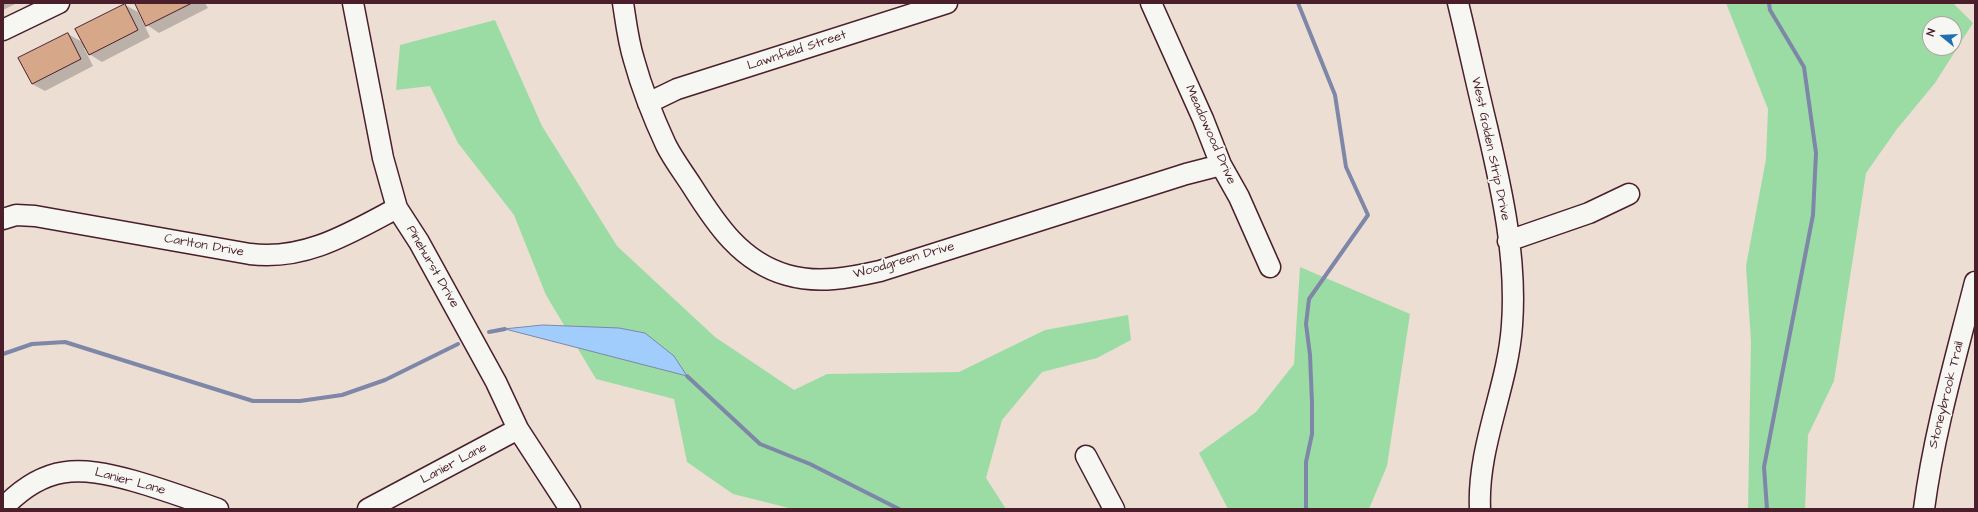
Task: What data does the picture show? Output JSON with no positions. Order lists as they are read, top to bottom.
{
  "streets": {
    "street": [
      "Lawnfield Street",
      "Meadowood Drive",
      "West Golden Strip Drive",
      "Carlton Drive",
      "Woodgreen Drive",
      "Pinehurst Drive",
      "Stoneybrook Trail",
      "Lanier Lane"
    ]
  },
  "crossings": [
    ["Lawnfield Street", "Woodgreen Drive"],
    ["Meadowood Drive", "Woodgreen Drive"],
    ["Carlton Drive", "Pinehurst Drive"],
    ["Pinehurst Drive", "Lanier Lane"]
  ],
  "north": "left"
}
